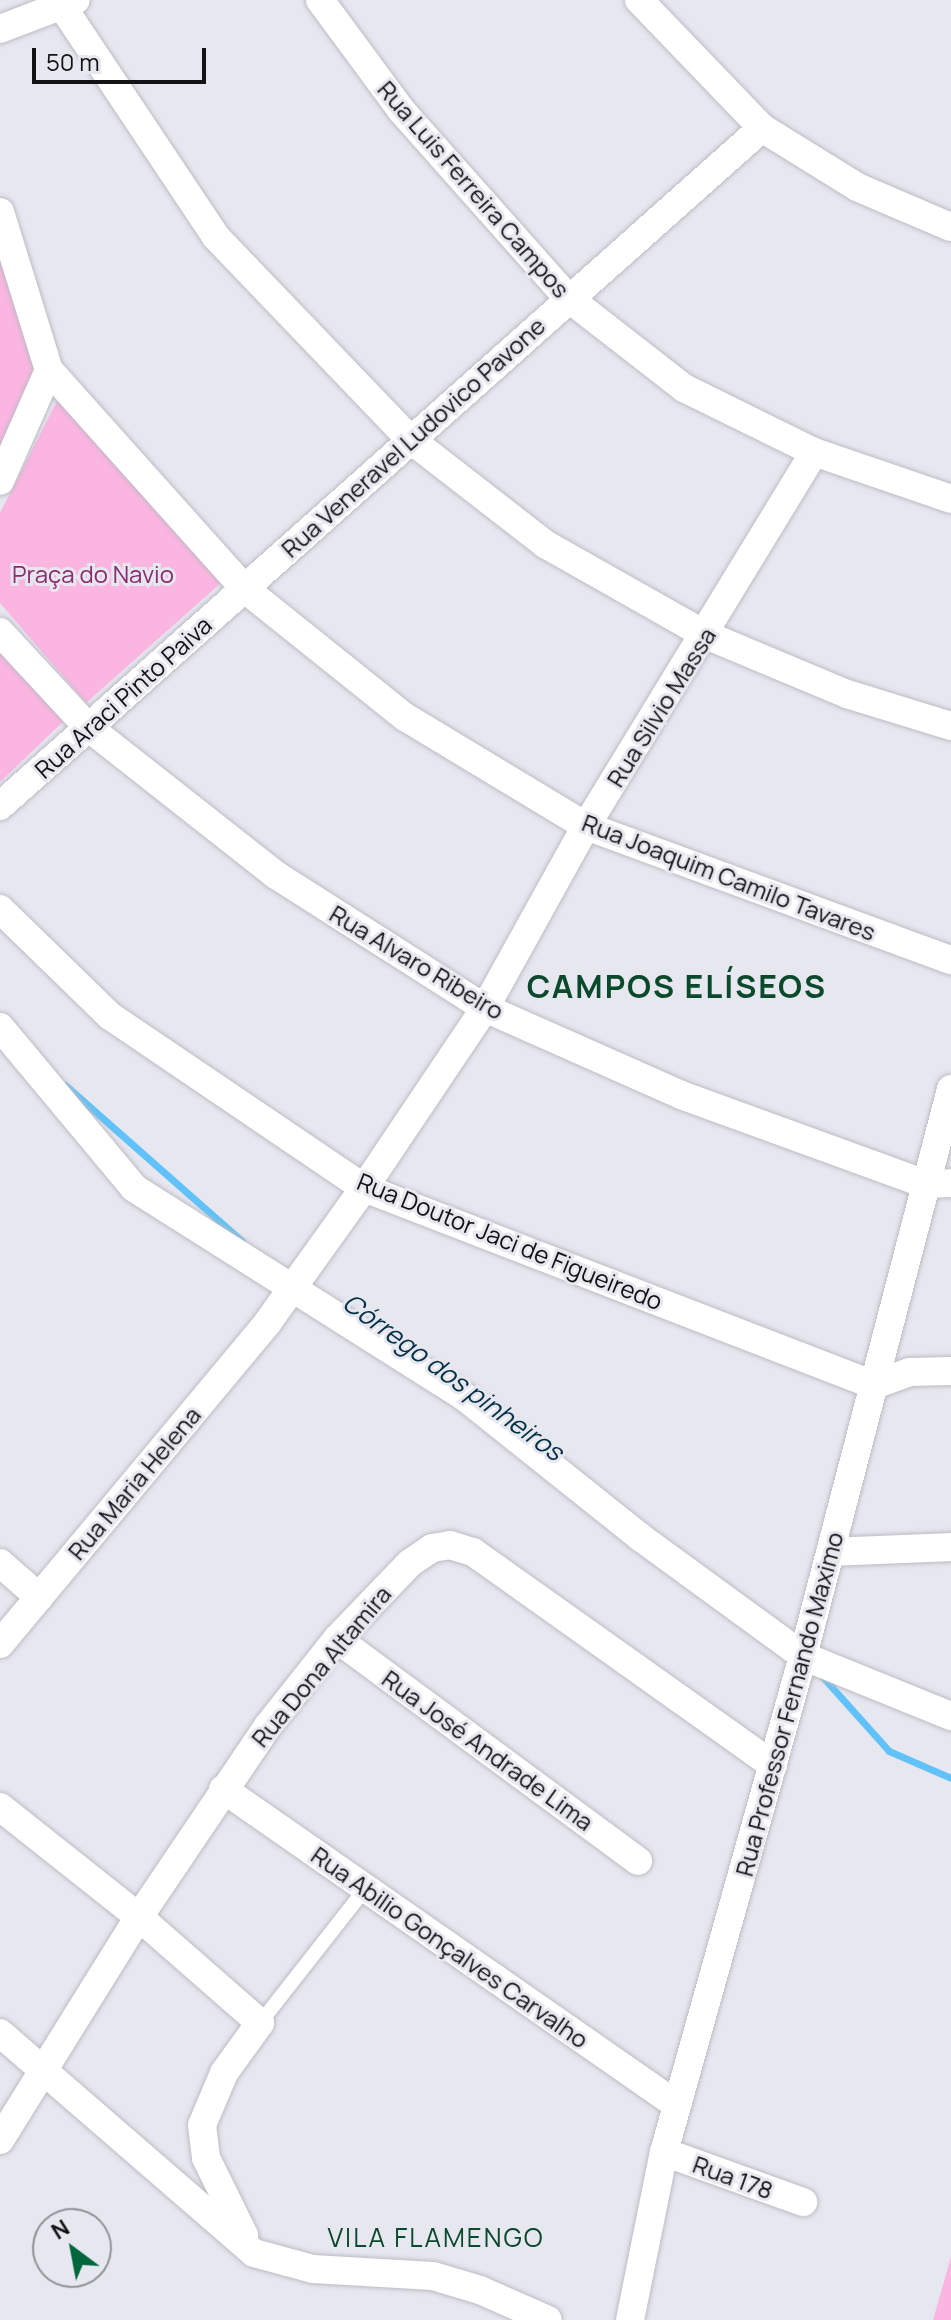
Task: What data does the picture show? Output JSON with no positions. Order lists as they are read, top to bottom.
{
  "streets": {
    "street": [
      "Rua Luis Ferreira Campos",
      "Rua Veneravel Ludovico Pavone",
      "Rua Araci Pinto Paiva",
      "Rua Silvio Massa",
      "Rua Joaquim Camilo Tavares",
      "Rua Alvaro Ribeiro",
      "Rua Doutor Jaci de Figueiredo",
      "Rua Maria Helena",
      "Rua Dona Altamira",
      "Rua Professor Fernando Maximo",
      "Rua José Andrade Lima",
      "Rua Abilio Gonçalves Carvalho",
      "Rua 178"
    ]
  },
  "crossings": [
    ["Rua Luis Ferreira Campos", "Rua Veneravel Ludovico Pavone"],
    ["Rua Luis Ferreira Campos", "Rua Silvio Massa"],
    ["Rua Veneravel Ludovico Pavone", "Rua Araci Pinto Paiva"],
    ["Rua Veneravel Ludovico Pavone", "Rua Joaquim Camilo Tavares"],
    ["Rua Araci Pinto Paiva", "Rua Joaquim Camilo Tavares"],
    ["Rua Araci Pinto Paiva", "Rua Alvaro Ribeiro"],
    ["Rua Silvio Massa", "Rua Joaquim Camilo Tavares"],
    ["Rua Silvio Massa", "Rua Alvaro Ribeiro"],
    ["Rua Silvio Massa", "Rua Doutor Jaci de Figueiredo"],
    ["Rua Silvio Massa", "Rua Maria Helena"],
    ["Rua Alvaro Ribeiro", "Rua Professor Fernando Maximo"],
    ["Rua Doutor Jaci de Figueiredo", "Rua Professor Fernando Maximo"],
    ["Rua Dona Altamira", "Rua Professor Fernando Maximo"],
    ["Rua Dona Altamira", "Rua José Andrade Lima"],
    ["Rua Dona Altamira", "Rua Abilio Gonçalves Carvalho"],
    ["Rua Professor Fernando Maximo", "Rua Abilio Gonçalves Carvalho"],
    ["Rua Professor Fernando Maximo", "Rua 178"]
  ],
  "districts": ["CAMPOS ELÍSEOS", "VILA FLAMENGO"],
  "water": ["Córrego dos pinheiros"],
  "parks": ["Praça do Navio"],
  "scale_bar": "50 m",
  "north": "top left"
}
